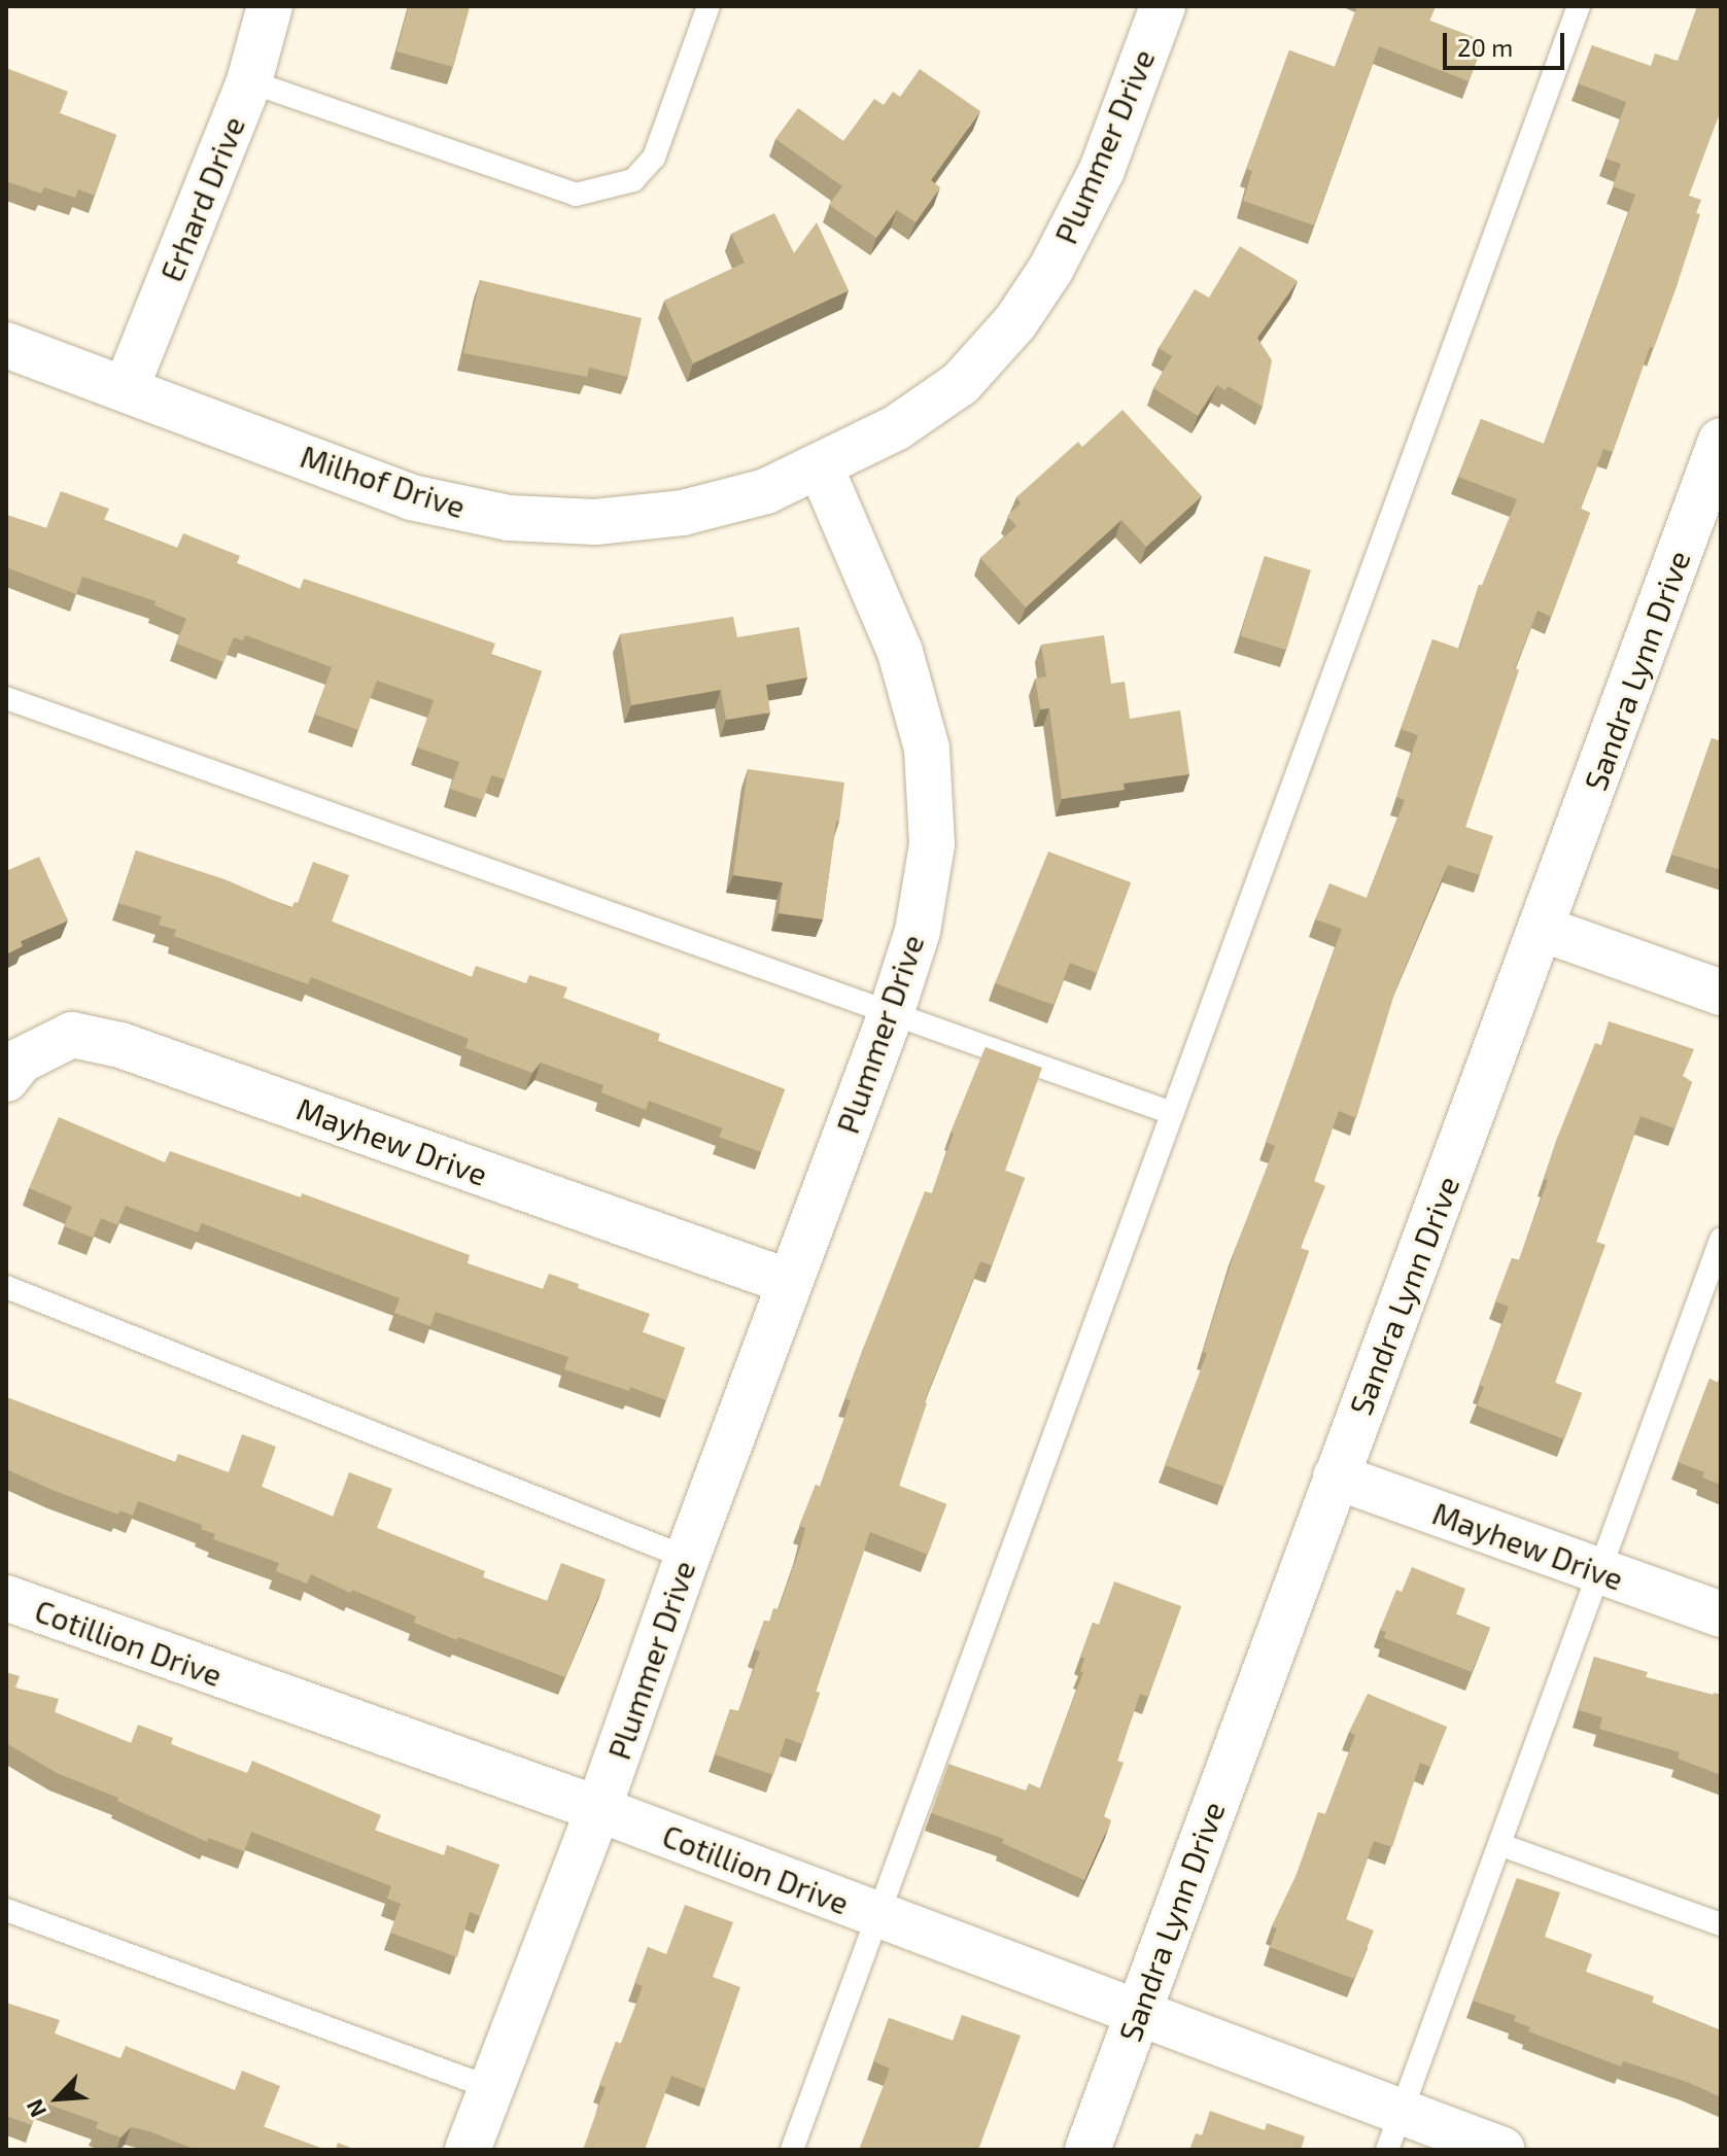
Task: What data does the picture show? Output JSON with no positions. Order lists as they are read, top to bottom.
{
  "streets": {
    "street": [
      "Plummer Drive",
      "Erhard Drive",
      "Milhof Drive",
      "Sandra Lynn Drive",
      "Mayhew Drive",
      "Cotillion Drive"
    ]
  },
  "crossings": [
    ["Plummer Drive", "Milhof Drive"],
    ["Plummer Drive", "Mayhew Drive"],
    ["Plummer Drive", "Cotillion Drive"],
    ["Erhard Drive", "Milhof Drive"],
    ["Sandra Lynn Drive", "Mayhew Drive"],
    ["Sandra Lynn Drive", "Cotillion Drive"]
  ],
  "scale_bar": "20 m",
  "north": "bottom left"
}
